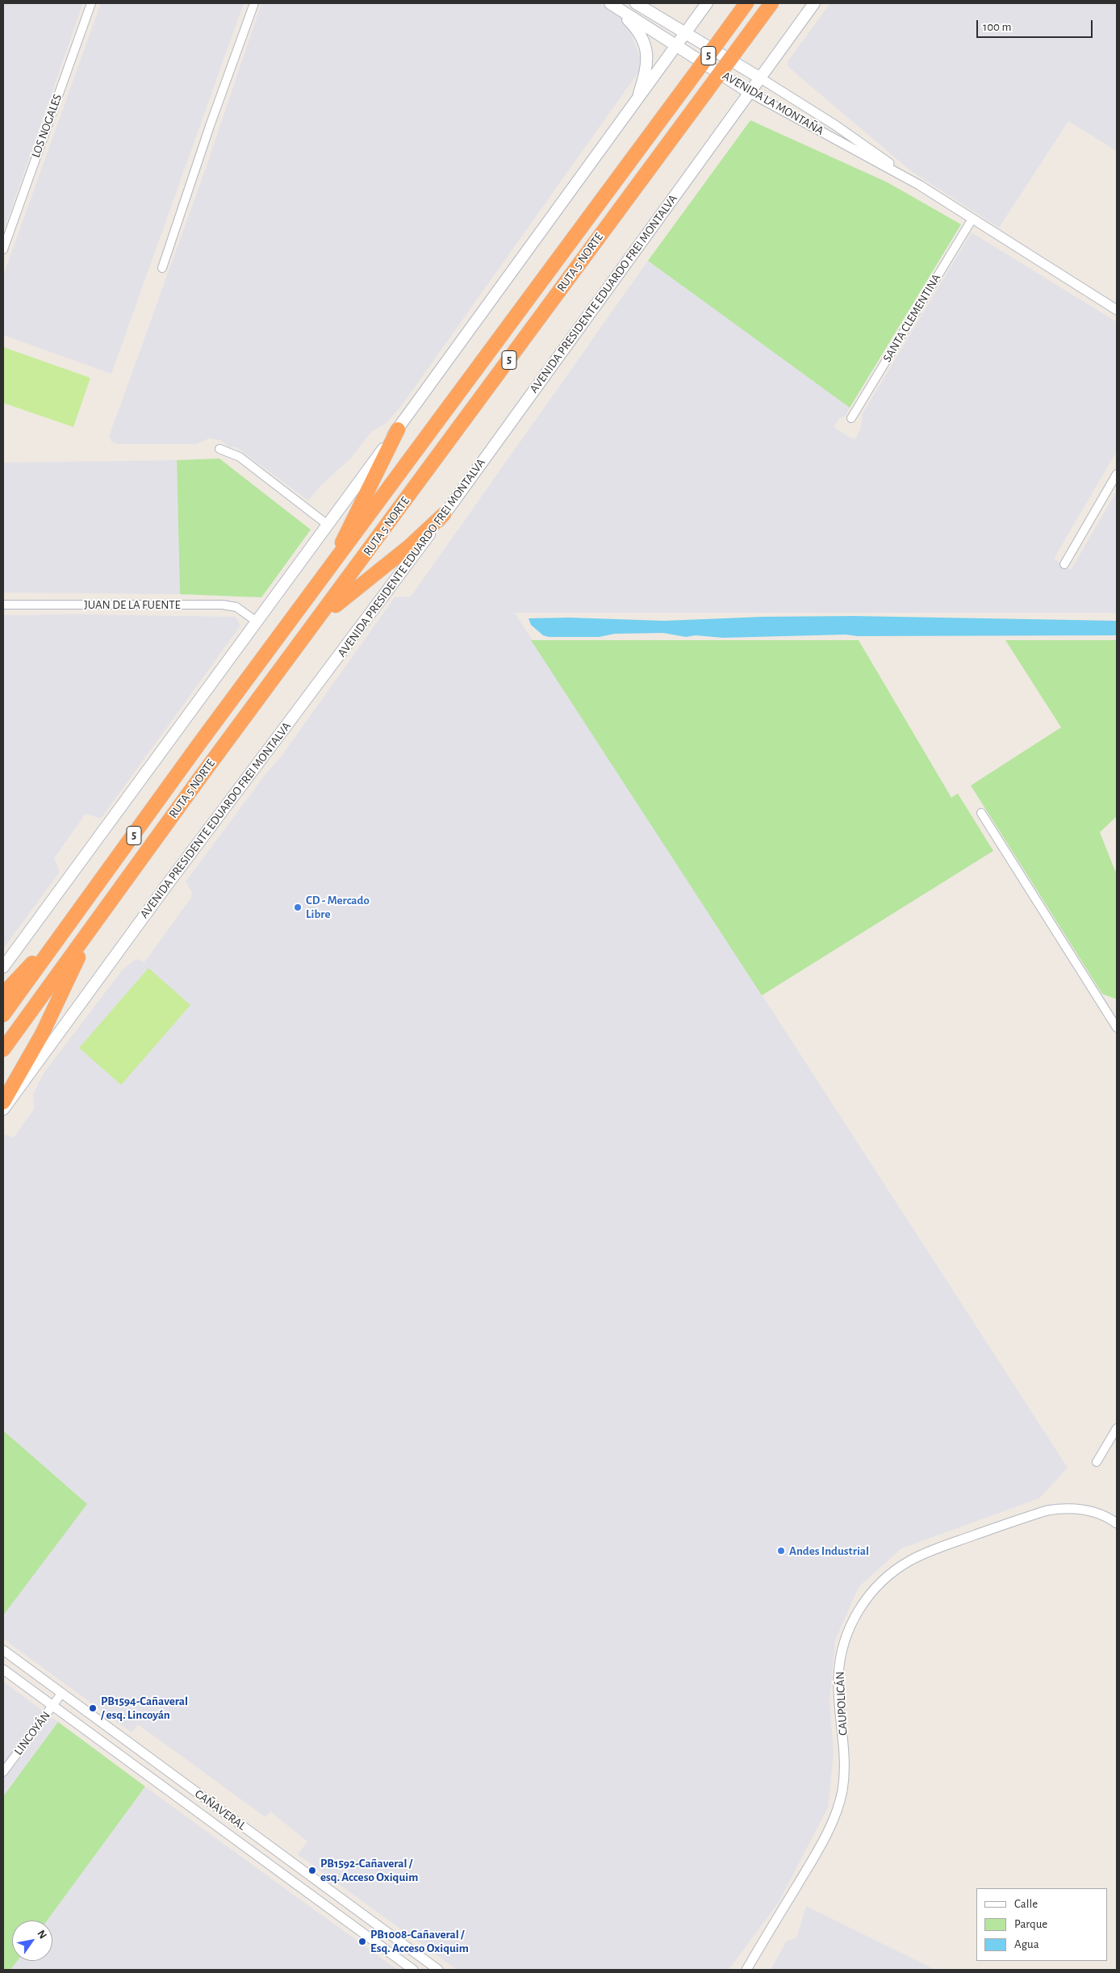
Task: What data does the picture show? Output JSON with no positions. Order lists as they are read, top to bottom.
{
  "streets": {
    "highway": ["5", "RUTA 5 NORTE"],
    "main road": ["AVENIDA LA MONTAÑA", "AVENIDA PRESIDENTE EDUARDO FREI MONTALVA"],
    "street": [
      "LOS NOGALES",
      "SANTA CLEMENTINA",
      "JUAN DE LA FUENTE",
      "CAUPOLICÁN",
      "LINCOYÁN",
      "CAÑAVERAL"
    ]
  },
  "crossings": [
    ["AVENIDA LA MONTAÑA", "AVENIDA PRESIDENTE EDUARDO FREI MONTALVA"],
    ["AVENIDA LA MONTAÑA", "SANTA CLEMENTINA"],
    ["LINCOYÁN", "CAÑAVERAL"]
  ],
  "places": [
    "CD - Mercado Libre",
    "Andes Industrial",
    "PB1594-Cañaveral / esq. Lincoyán",
    "PB1592-Cañaveral / esq. Acceso Oxiquim",
    "PB1008-Cañaveral / Esq. Acceso Oxiquim"
  ],
  "legend": ["Calle", "Parque", "Agua"],
  "scale_bar": "100 m",
  "north": "top right"
}
